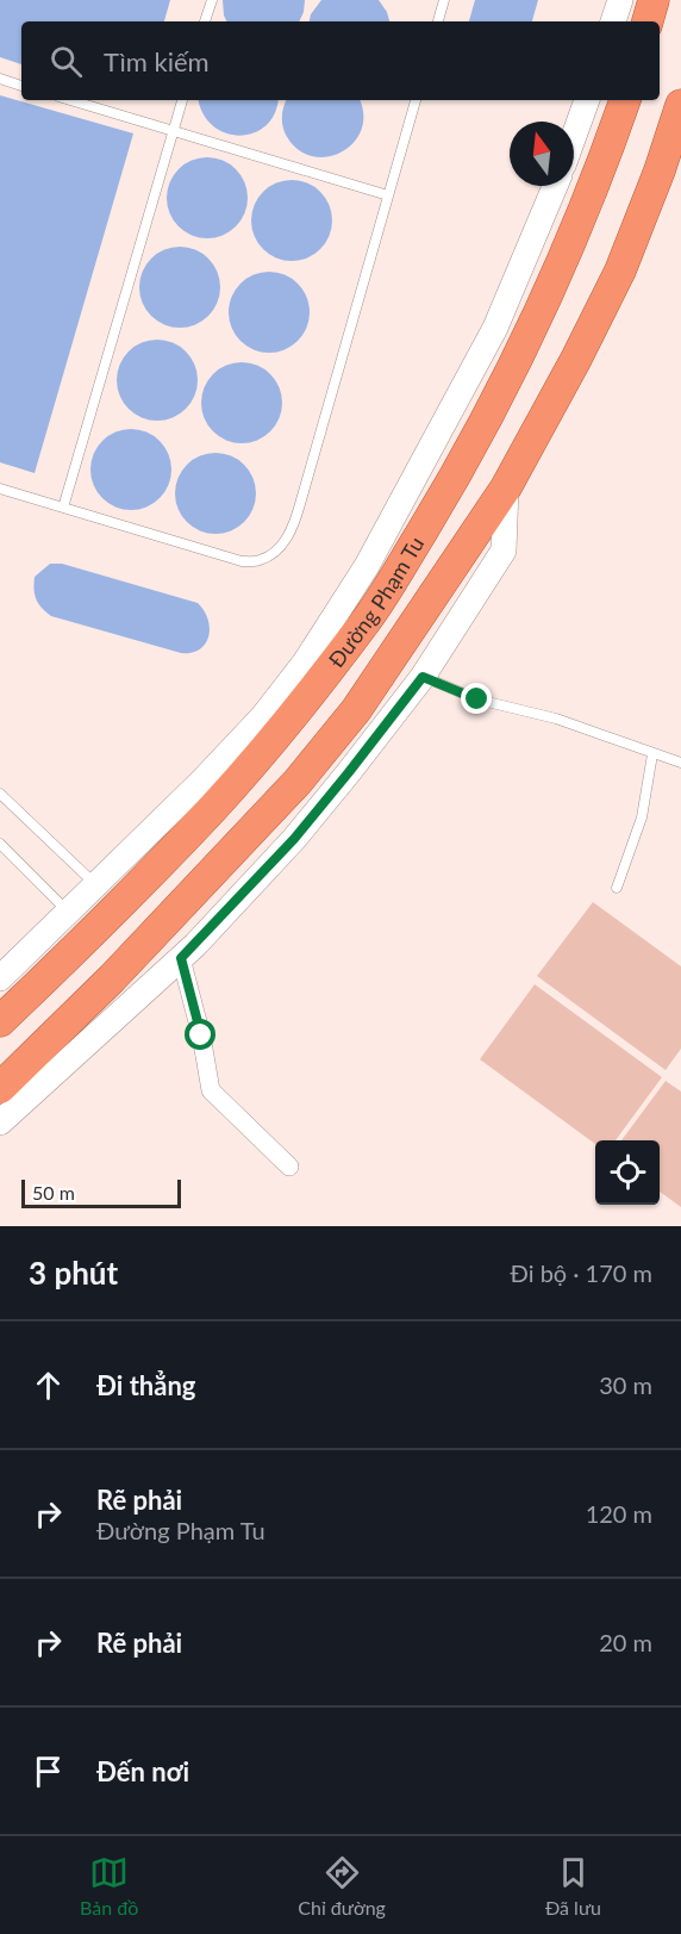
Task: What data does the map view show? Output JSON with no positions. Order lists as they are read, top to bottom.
{
  "streets": {
    "highway": ["Đường Phạm Tu"]
  },
  "scale_bar": "50 m",
  "north": "top",
  "page": {
    "search": "Tìm kiếm",
    "scale": "50 m",
    "heading": ["3 phút", "Đi bộ · 170 m"],
    "list": [
      ["Đi thẳng", "30 m"],
      ["Rẽ phải", "Đường Phạm Tu", "120 m"],
      ["Rẽ phải", "20 m"],
      "Đến nơi"
    ],
    "nav": ["Bản đồ", "Chỉ đường", "Đã lưu"]
  }
}
